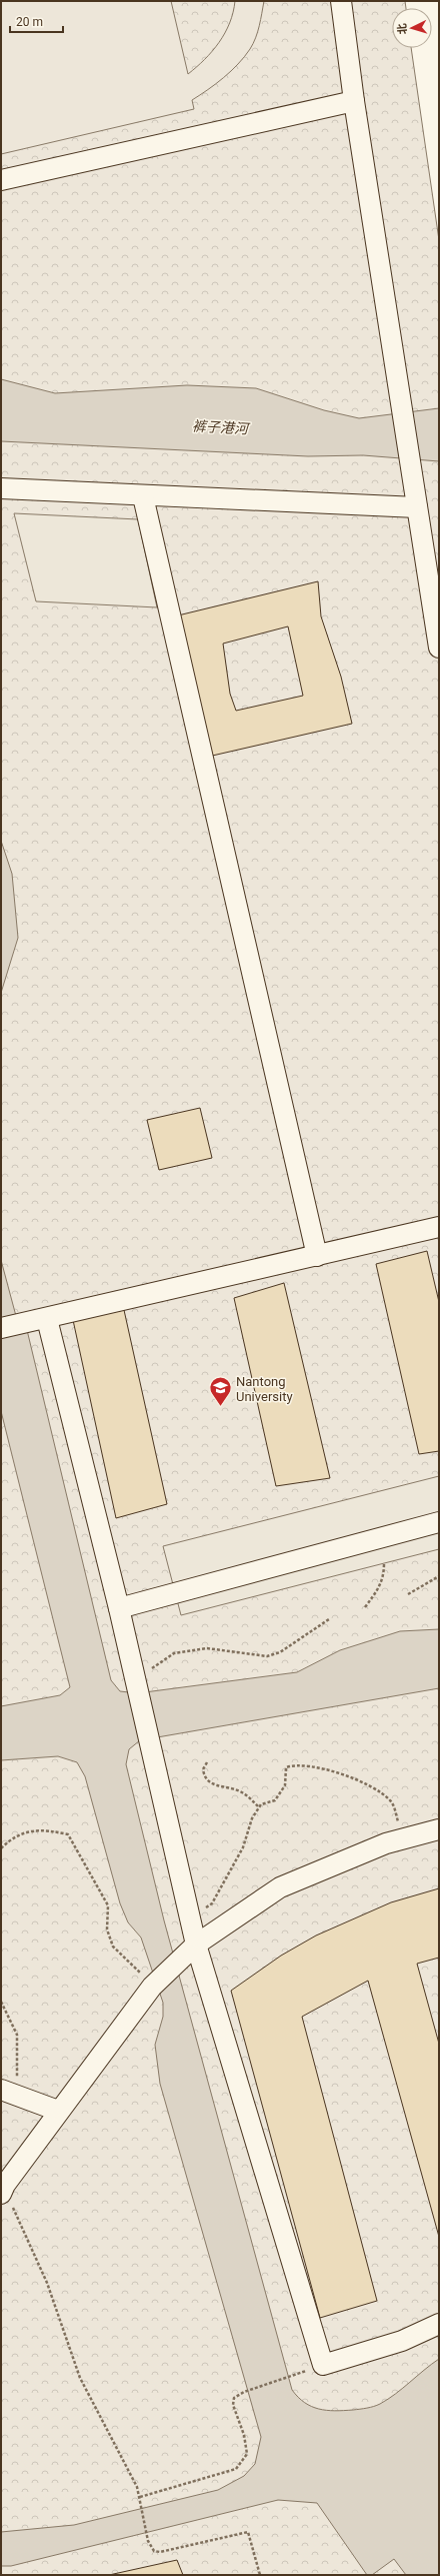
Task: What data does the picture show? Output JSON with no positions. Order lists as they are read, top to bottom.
{
  "water": ["裤子港河"],
  "places": {
    "school or university": ["Nantong University"]
  },
  "scale_bar": "20 m",
  "north": "left"
}
